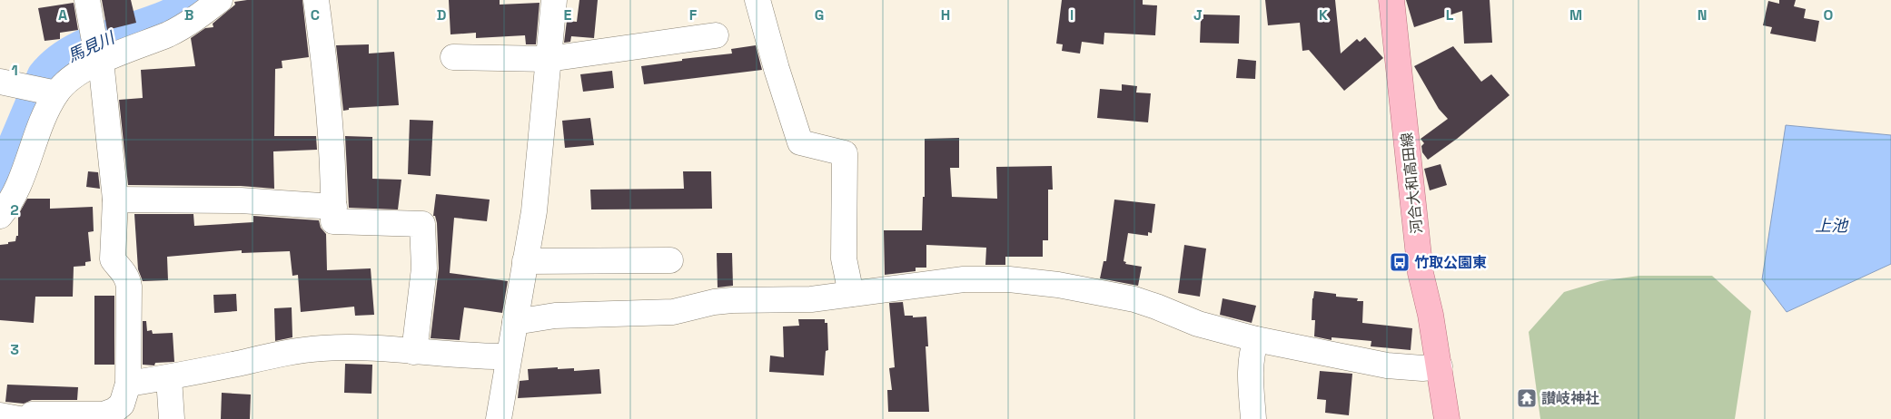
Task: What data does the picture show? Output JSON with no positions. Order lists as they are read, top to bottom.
{
  "streets": {
    "main road": ["河合大和高田線"]
  },
  "water": ["馬見川", "上池"],
  "places": {
    "bus stop": ["竹取公園東"],
    "temple": ["讃岐神社"]
  },
  "grid": {
    "columns": [
      "A",
      "B",
      "C",
      "D",
      "E",
      "F",
      "G",
      "H",
      "I",
      "J",
      "K",
      "L",
      "M",
      "N",
      "O"
    ],
    "rows": ["1", "2", "3"]
  }
}
